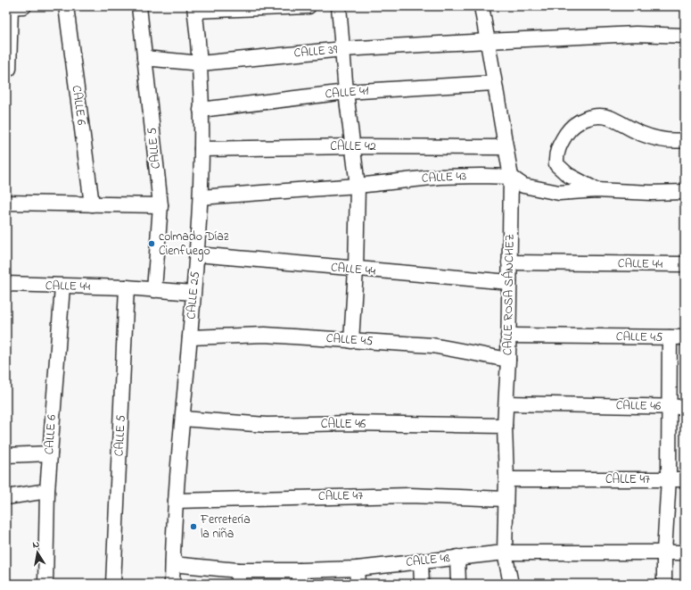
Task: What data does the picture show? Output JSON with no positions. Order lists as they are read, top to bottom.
{
  "streets": {
    "street": [
      "CALLE 39",
      "CALLE 41",
      "CALLE 6",
      "CALLE 42",
      "CALLE 5",
      "CALLE 43",
      "CALLE 44",
      "CALLE ROSA SÁNCHEZ",
      "CALLE 25",
      "CALLE 45",
      "CALLE 46",
      "CALLE 47",
      "CALLE 48"
    ]
  },
  "crossings": [
    ["CALLE 39", "CALLE 5"],
    ["CALLE 39", "CALLE ROSA SÁNCHEZ"],
    ["CALLE 39", "CALLE 25"],
    ["CALLE 41", "CALLE ROSA SÁNCHEZ"],
    ["CALLE 41", "CALLE 25"],
    ["CALLE 6", "CALLE 44"],
    ["CALLE 42", "CALLE ROSA SÁNCHEZ"],
    ["CALLE 42", "CALLE 25"],
    ["CALLE 5", "CALLE 44"],
    ["CALLE 43", "CALLE ROSA SÁNCHEZ"],
    ["CALLE 43", "CALLE 25"],
    ["CALLE 44", "CALLE ROSA SÁNCHEZ"],
    ["CALLE 44", "CALLE 25"],
    ["CALLE ROSA SÁNCHEZ", "CALLE 45"],
    ["CALLE ROSA SÁNCHEZ", "CALLE 46"],
    ["CALLE ROSA SÁNCHEZ", "CALLE 47"],
    ["CALLE ROSA SÁNCHEZ", "CALLE 48"],
    ["CALLE 25", "CALLE 45"],
    ["CALLE 25", "CALLE 46"],
    ["CALLE 25", "CALLE 47"],
    ["CALLE 25", "CALLE 48"]
  ],
  "places": ["colmado Díaz Cienfuego", "Ferretería la niña"],
  "north": "top"
}
